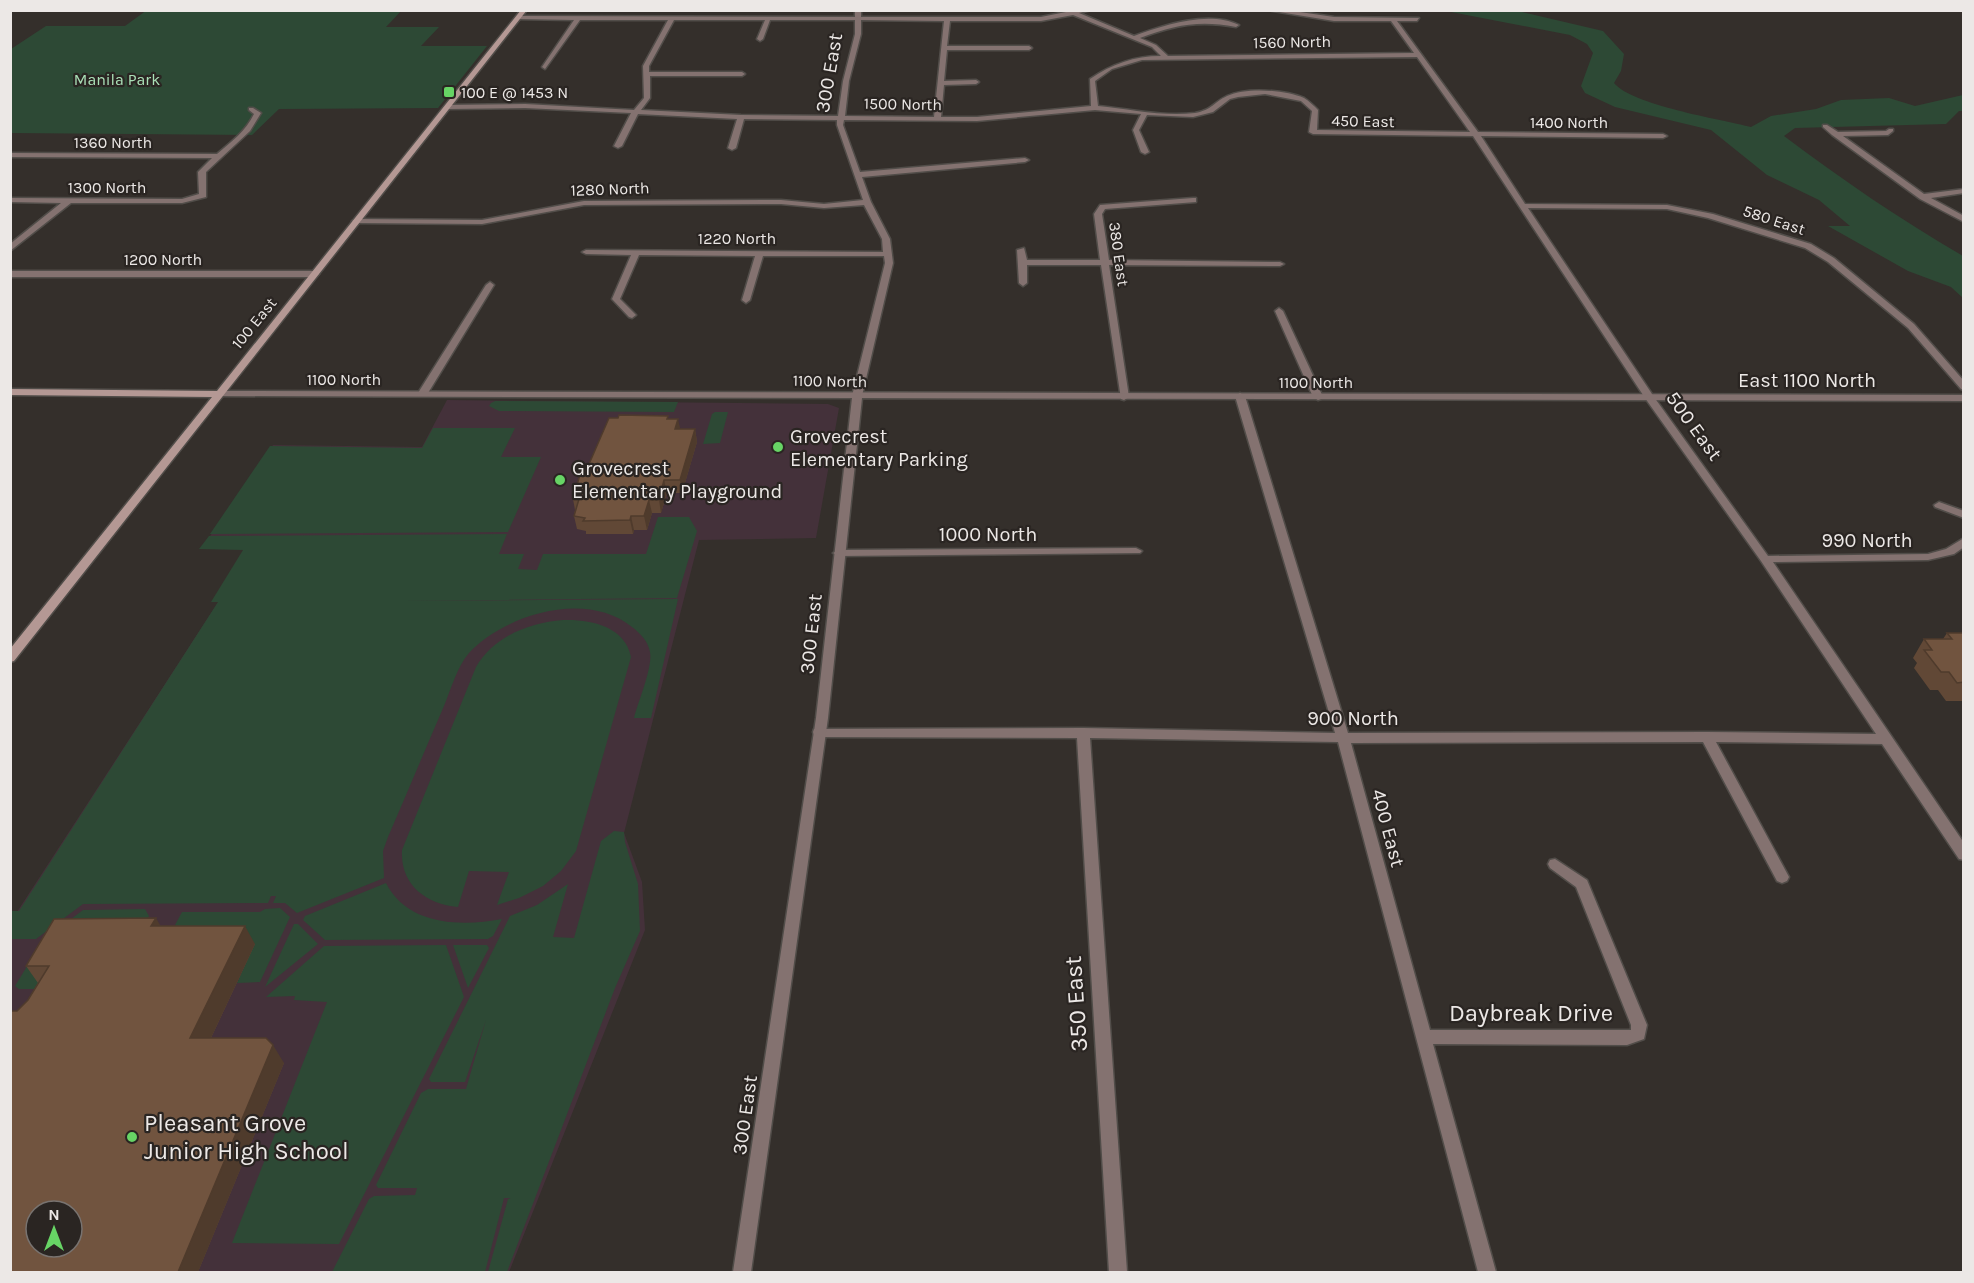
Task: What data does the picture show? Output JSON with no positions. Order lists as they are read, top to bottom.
{
  "streets": {
    "main road": ["100 East", "1100 North"],
    "street": [
      "1560 North",
      "300 East",
      "1500 North",
      "450 East",
      "1400 North",
      "1360 North",
      "1300 North",
      "1280 North",
      "580 East",
      "1220 North",
      "380 East",
      "1200 North",
      "East 1100 North",
      "500 East",
      "1000 North",
      "990 North",
      "900 North",
      "400 East",
      "350 East",
      "Daybreak Drive"
    ]
  },
  "crossings": [
    ["1560 North", "1500 North"],
    ["1560 North", "500 East"],
    ["300 East", "1500 North"],
    ["300 East", "1280 North"],
    ["300 East", "1220 North"],
    ["300 East", "1100 North"],
    ["300 East", "1000 North"],
    ["300 East", "900 North"],
    ["1500 North", "450 East"],
    ["1500 North", "100 East"],
    ["450 East", "1400 North"],
    ["450 East", "500 East"],
    ["1400 North", "500 East"],
    ["1360 North", "1300 North"],
    ["1280 North", "100 East"],
    ["580 East", "500 East"],
    ["380 East", "1100 North"],
    ["1200 North", "100 East"],
    ["100 East", "1100 North"],
    ["1100 North", "East 1100 North"],
    ["1100 North", "500 East"],
    ["1100 North", "400 East"],
    ["East 1100 North", "500 East"],
    ["500 East", "990 North"],
    ["500 East", "900 North"],
    ["900 North", "400 East"],
    ["900 North", "350 East"],
    ["400 East", "Daybreak Drive"]
  ],
  "parks": ["Manila Park"],
  "places": {
    "transit": ["100 E @ 1453 N"],
    "other": ["Grovecrest Elementary Parking", "Grovecrest Elementary Playground", "Pleasant Grove Junior High School"]
  },
  "north": "top"
}
